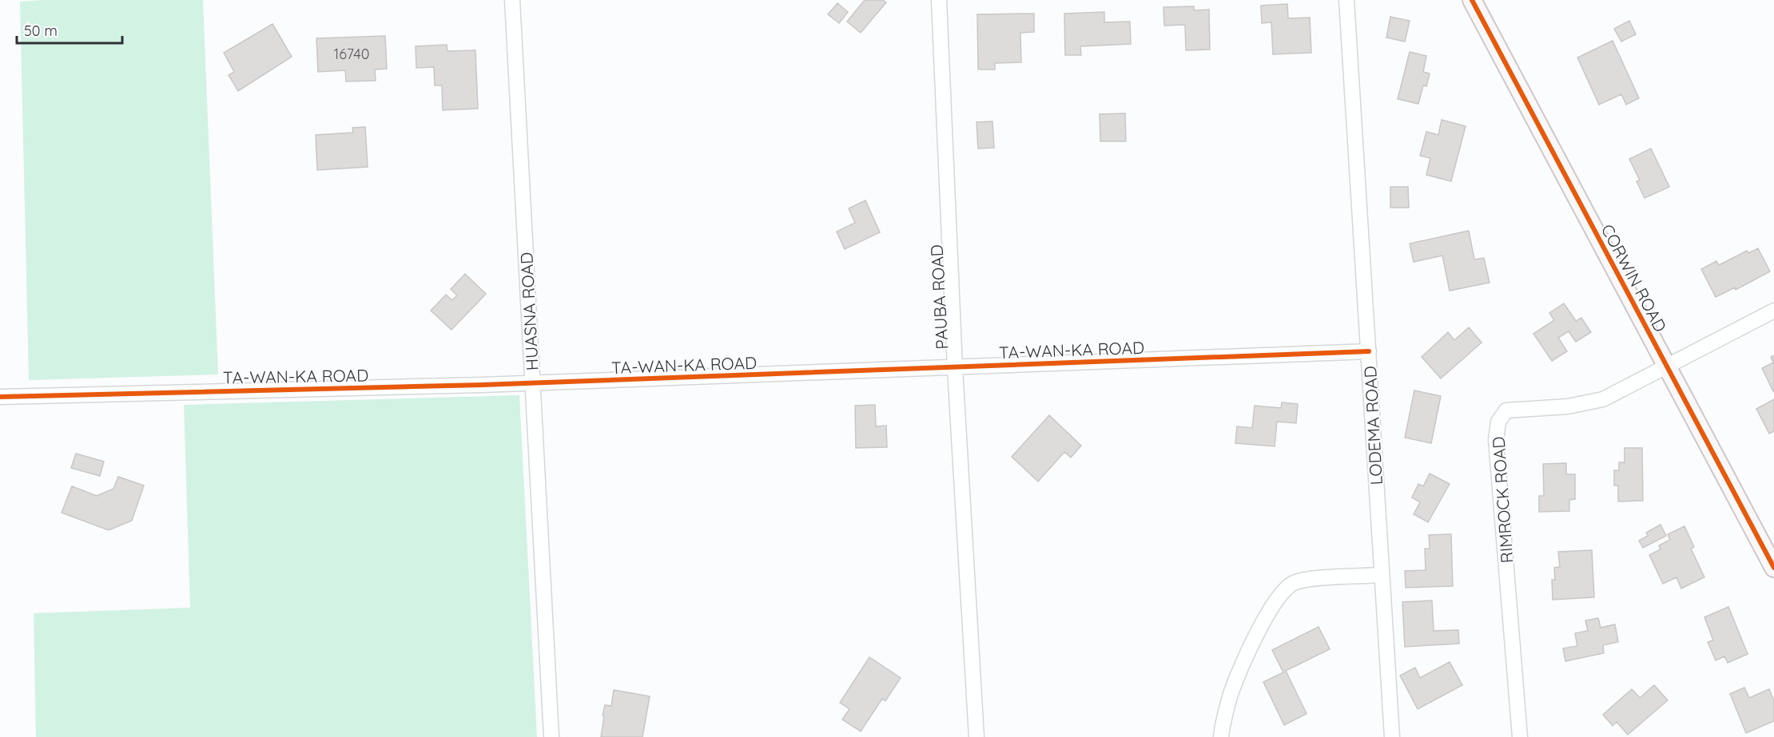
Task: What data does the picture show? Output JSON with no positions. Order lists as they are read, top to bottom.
{
  "streets": {
    "main road": ["CORWIN ROAD"],
    "street": [
      "PAUBA ROAD",
      "HUASNA ROAD",
      "TA-WAN-KA ROAD",
      "LODEMA ROAD",
      "RIMROCK ROAD"
    ]
  },
  "crossings": [
    ["CORWIN ROAD", "RIMROCK ROAD"],
    ["PAUBA ROAD", "TA-WAN-KA ROAD"],
    ["HUASNA ROAD", "TA-WAN-KA ROAD"],
    ["TA-WAN-KA ROAD", "LODEMA ROAD"]
  ],
  "house_numbers": ["16740"],
  "scale_bar": "50 m"
}
